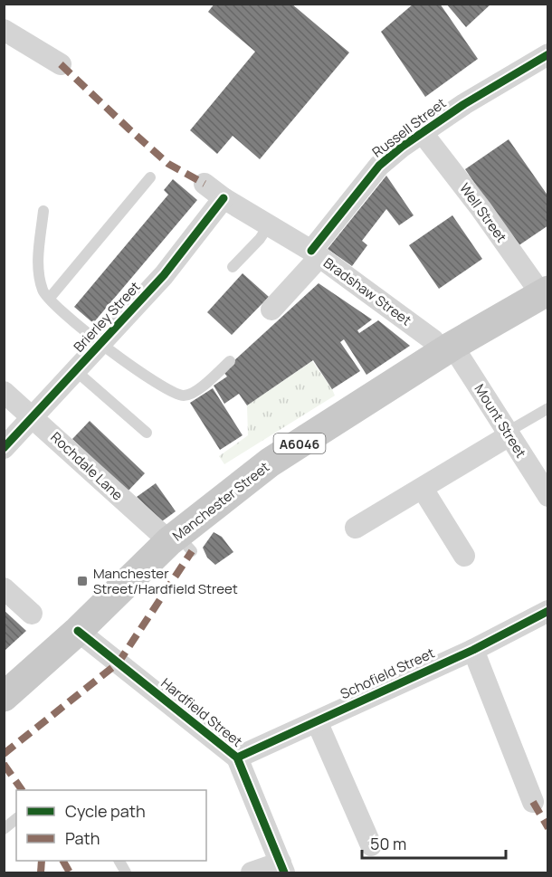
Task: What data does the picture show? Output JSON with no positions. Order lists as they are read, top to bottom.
{
  "streets": {
    "main road": ["A6046", "Manchester Street"],
    "street": [
      "Russell Street",
      "Well Street",
      "Bradshaw Street",
      "Brierley Street",
      "Mount Street",
      "Rochdale Lane",
      "Schofield Street",
      "Hardfield Street"
    ]
  },
  "crossings": [
    ["Russell Street", "Well Street"],
    ["Russell Street", "Bradshaw Street"],
    ["Well Street", "Manchester Street"],
    ["Bradshaw Street", "Brierley Street"],
    ["Bradshaw Street", "Mount Street"],
    ["Bradshaw Street", "Manchester Street"],
    ["Brierley Street", "Rochdale Lane"],
    ["Mount Street", "Manchester Street"],
    ["Rochdale Lane", "Manchester Street"],
    ["Manchester Street", "Hardfield Street"],
    ["Schofield Street", "Hardfield Street"]
  ],
  "places": {
    "transit": ["Manchester Street/Hardfield Street"]
  },
  "legend": ["Cycle path", "Path"],
  "scale_bar": "50 m"
}
